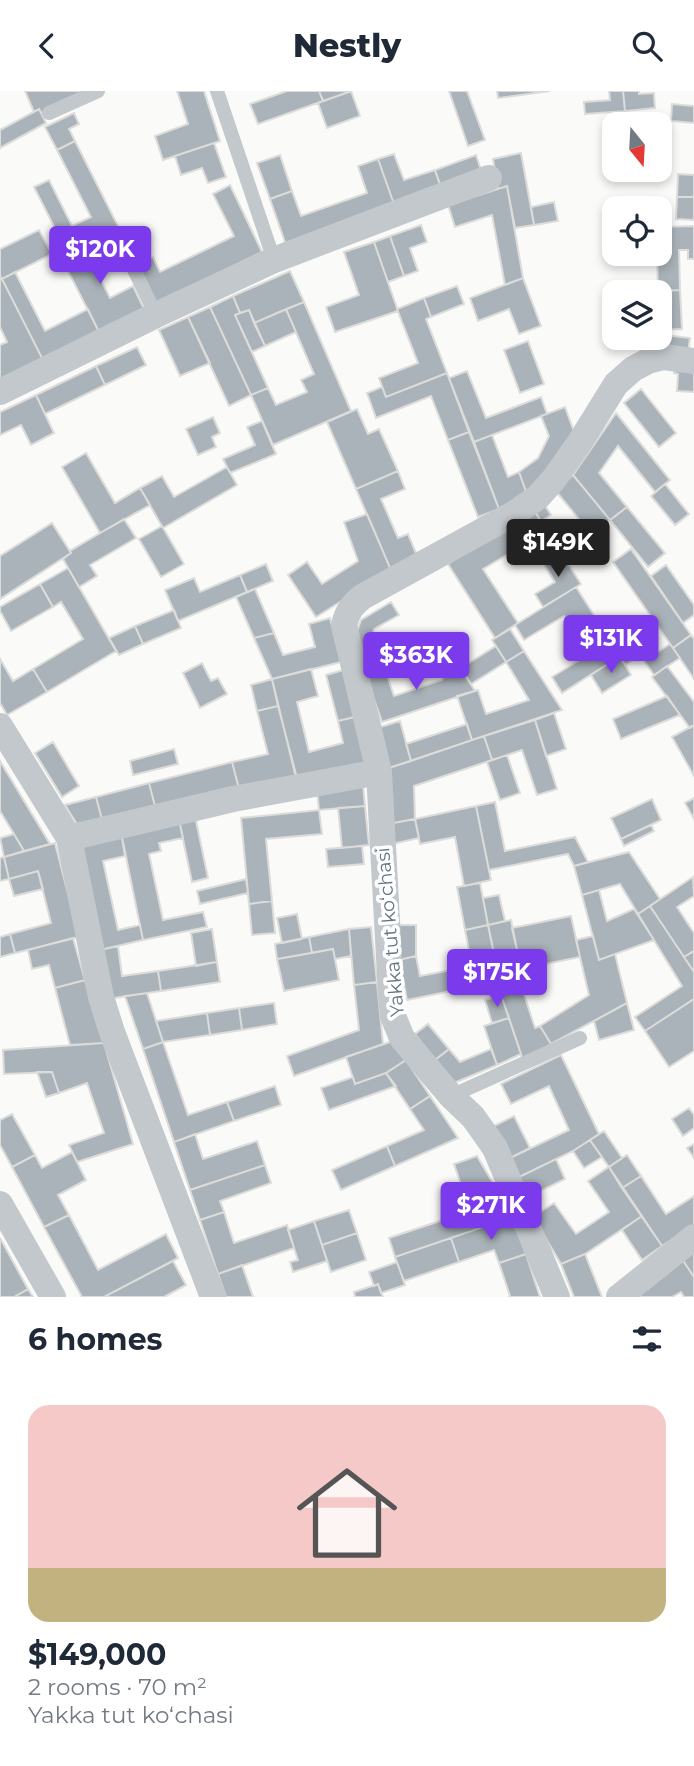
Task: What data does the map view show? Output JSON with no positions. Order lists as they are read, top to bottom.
{
  "streets": {
    "street": ["Yakka tut koʻchasi"]
  },
  "north": "bottom",
  "page": {
    "header": "Nestly",
    "price": [
      "$120K",
      "$149K",
      "$131K",
      "$363K",
      "$175K",
      "$271K"
    ],
    "heading": "6 homes",
    "list": [
      {
        "name": "$149,000",
        "note": "2 rooms · 70 m² · Yakka tut koʻchasi"
      }
    ]
  }
}
